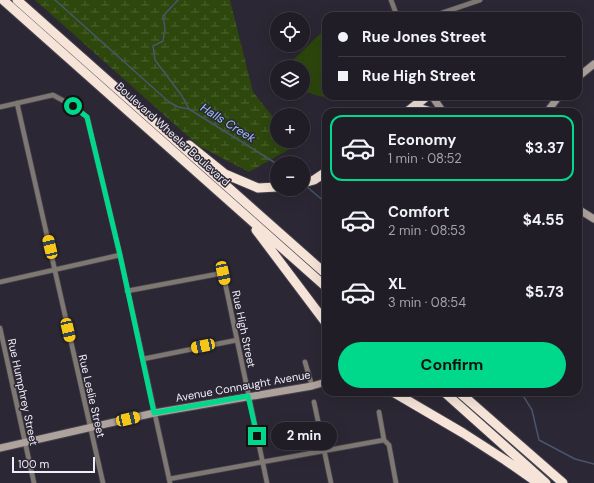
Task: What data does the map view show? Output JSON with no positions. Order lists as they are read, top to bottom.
{
  "streets": {
    "highway": ["Boulevard Wheeler Boulevard"],
    "street": [
      "Rue High Street",
      "Avenue Connaught Avenue",
      "Rue Humphrey Street",
      "Rue Leslie Street"
    ]
  },
  "crossings": [
    ["Rue High Street", "Avenue Connaught Avenue"],
    ["Avenue Connaught Avenue", "Rue Humphrey Street"],
    ["Avenue Connaught Avenue", "Rue Leslie Street"]
  ],
  "water": ["Halls Creek"],
  "scale_bar": "100 m",
  "page": {
    "map_buttons": ["+", "−"],
    "banner": ["Rue Jones Street", "Rue High Street"],
    "list": [
      {
        "name": "Economy",
        "note": "1 min · 08:52",
        "value": "$3.37"
      },
      {
        "name": "Comfort",
        "note": "2 min · 08:53",
        "value": "$4.55"
      },
      {
        "name": "XL",
        "note": "3 min · 08:54",
        "value": "$5.73"
      }
    ],
    "buttons": "Confirm",
    "bubble": "2 min",
    "scale": "100 m"
  }
}
